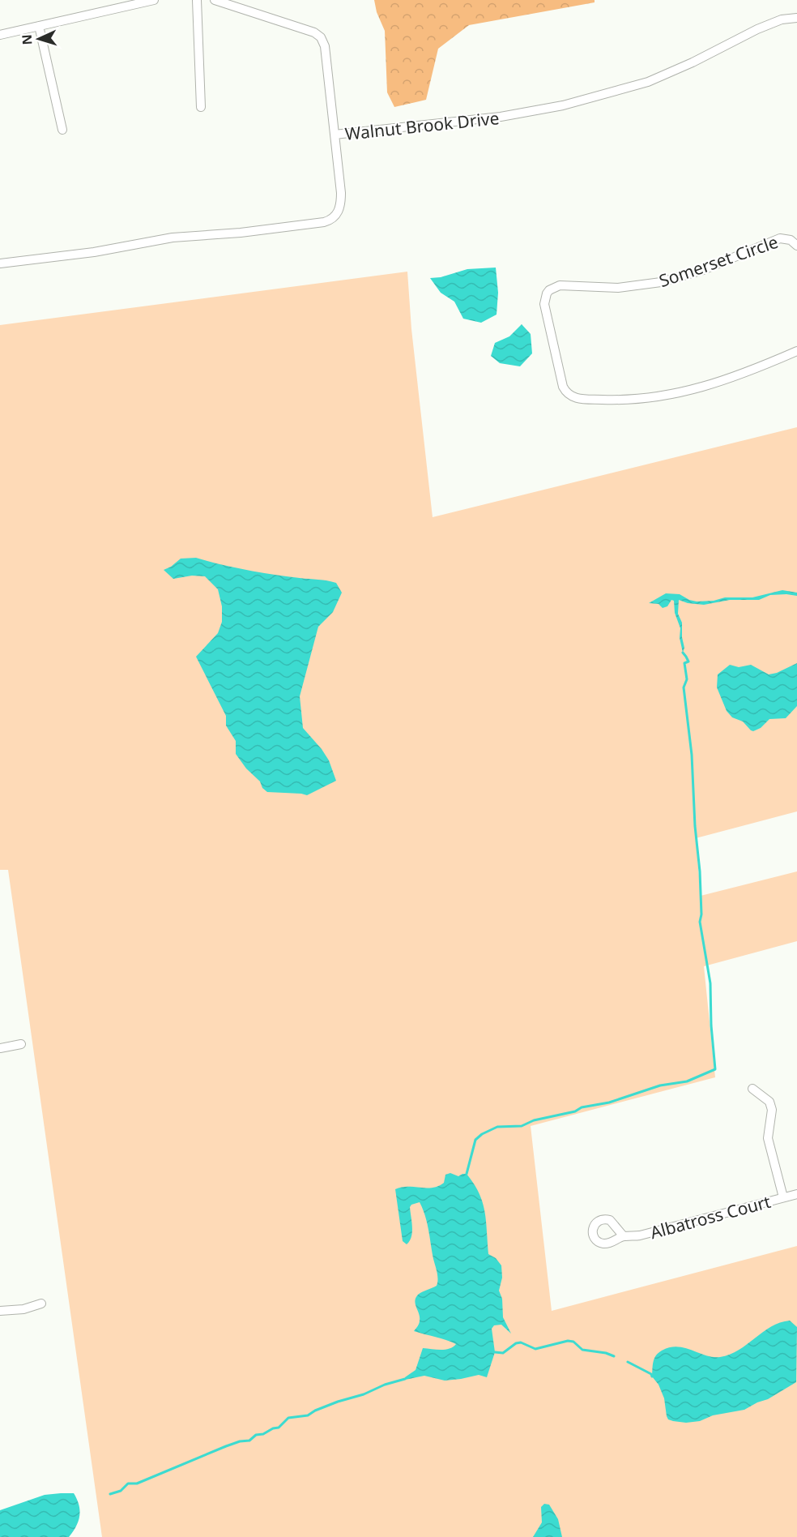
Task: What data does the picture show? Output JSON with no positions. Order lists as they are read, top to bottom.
{
  "streets": {
    "street": ["Walnut Brook Drive", "Somerset Circle", "Albatross Court"]
  },
  "north": "left"
}
